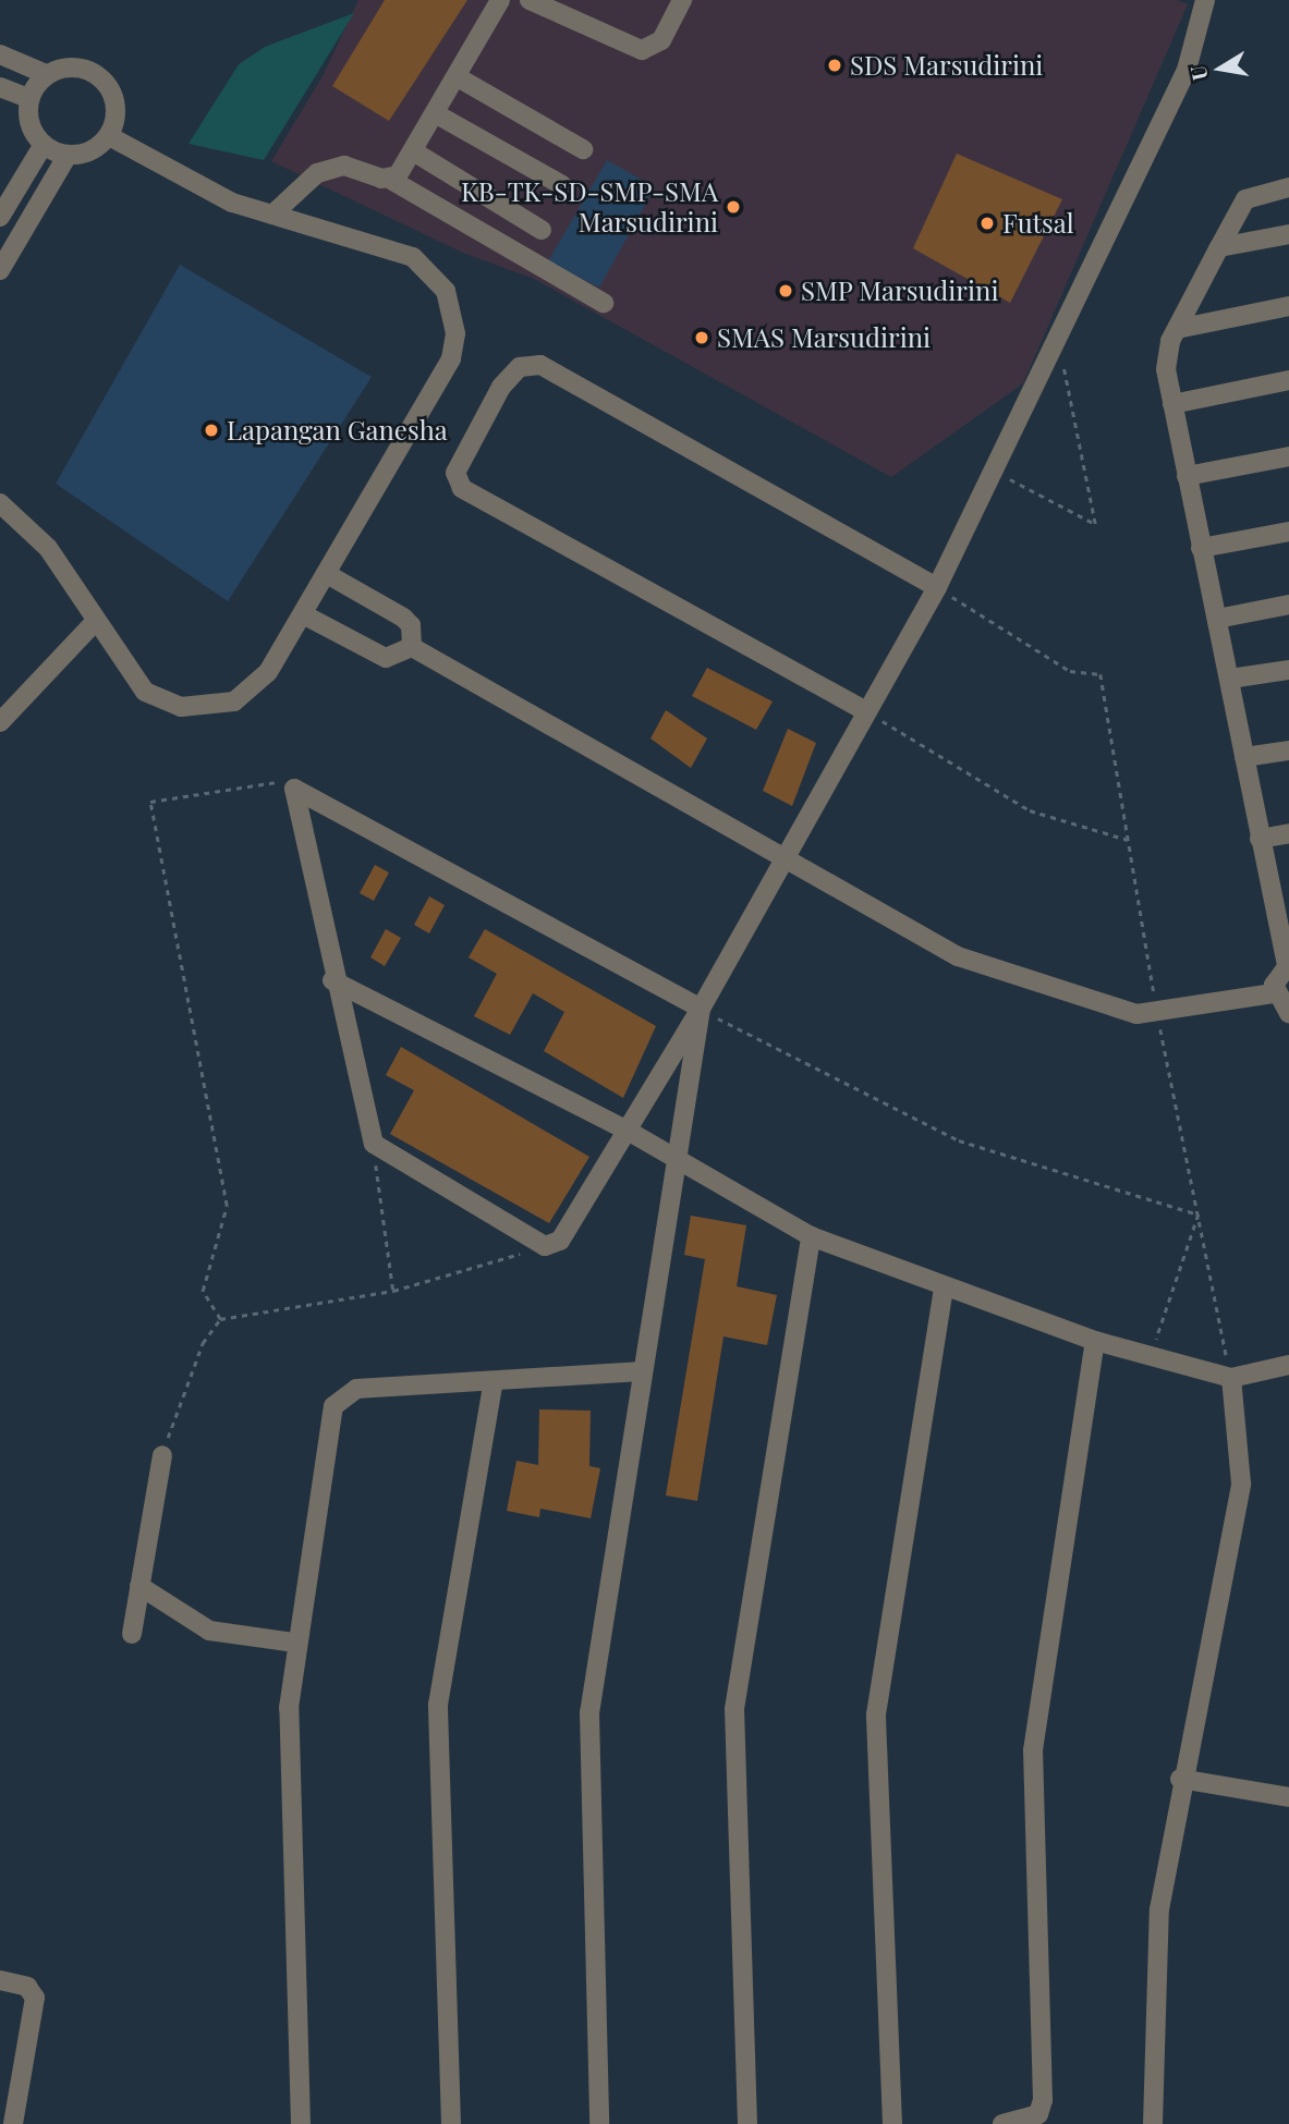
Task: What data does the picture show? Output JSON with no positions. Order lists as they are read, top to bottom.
{
  "places": [
    "SDS Marsudirini",
    "KB-TK-SD-SMP-SMA Marsudirini",
    "Futsal",
    "SMP Marsudirini",
    "SMAS Marsudirini",
    "Lapangan Ganesha"
  ],
  "north": "left"
}
